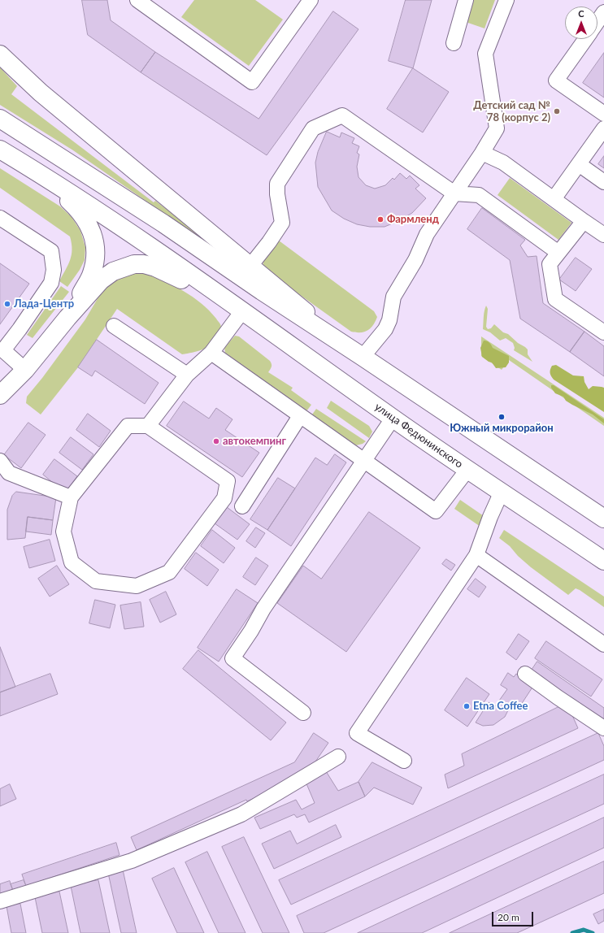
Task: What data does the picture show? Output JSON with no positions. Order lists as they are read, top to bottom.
{
  "streets": {
    "main road": ["улица Федюнинского"]
  },
  "places": [
    "Детский сад № 78 (корпус 2)",
    "Фармленд",
    "Лада-Центр",
    "Южный микрорайон",
    "автокемпинг",
    "Etna Coffee"
  ],
  "scale_bar": "20 m",
  "north": "top"
}
